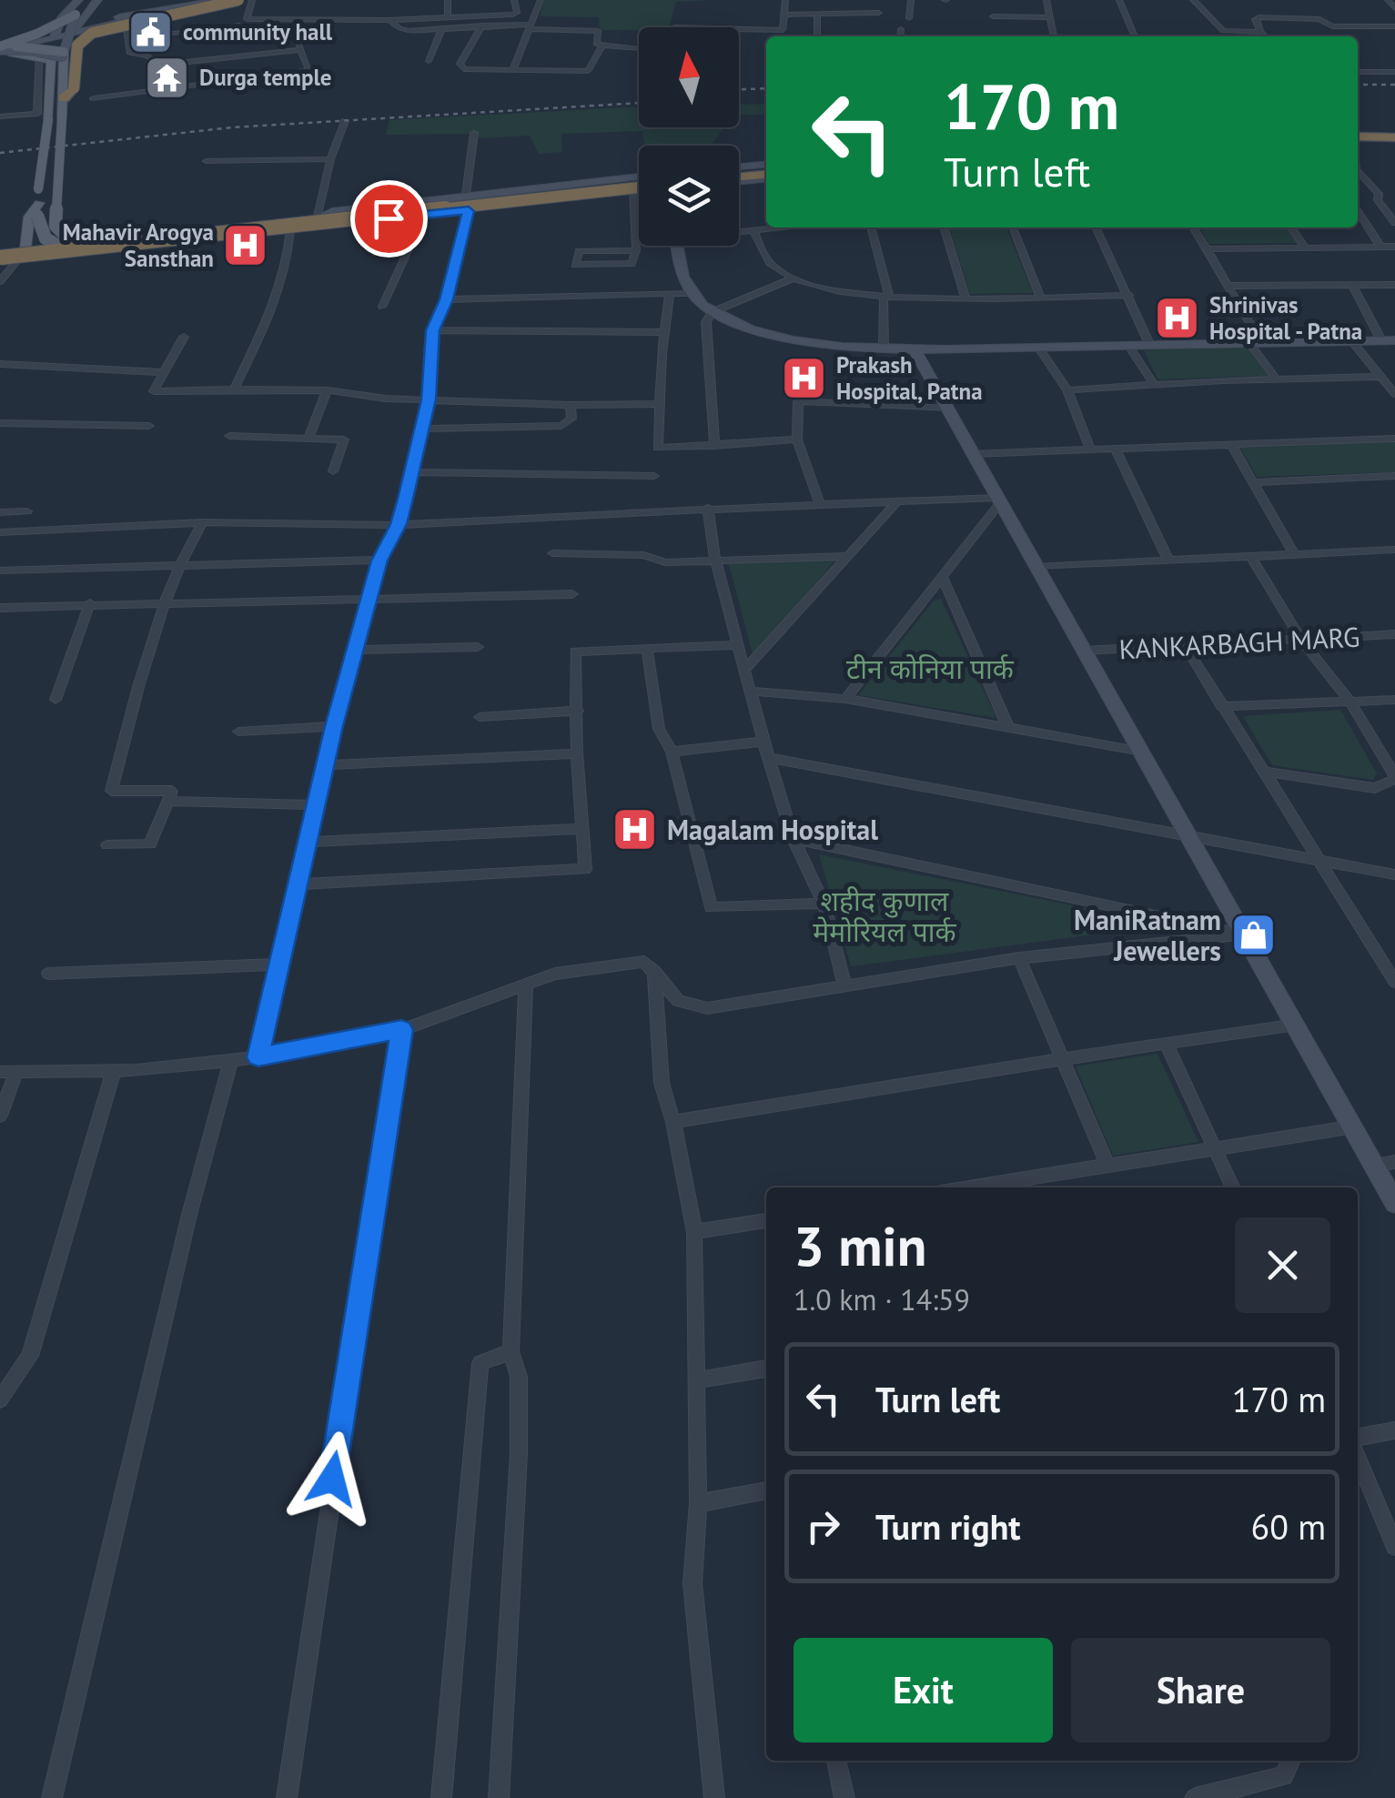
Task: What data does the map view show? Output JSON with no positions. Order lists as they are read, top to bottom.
{
  "streets": {
    "street": ["KANKARBAGH MARG"]
  },
  "parks": ["टीन कोनिया पार्क", "शहीद कुणाल मेमोरियल पार्क"],
  "places": {
    "public building": ["community hall"],
    "temple": ["Durga temple"],
    "hospital": [
      "Mahavir Arogya Sansthan",
      "Shrinivas Hospital - Patna",
      "Prakash Hospital, Patna",
      "Magalam Hospital"
    ],
    "shop": ["ManiRatnam Jewellers"]
  },
  "north": "top",
  "page": {
    "turn": ["170 m", "Turn left"],
    "heading": ["3 min", "1.0 km · 14:59"],
    "list": [
      {
        "name": "Turn left",
        "value": "170 m"
      },
      {
        "name": "Turn right",
        "value": "60 m"
      }
    ],
    "buttons": ["Exit", "Share"]
  }
}
